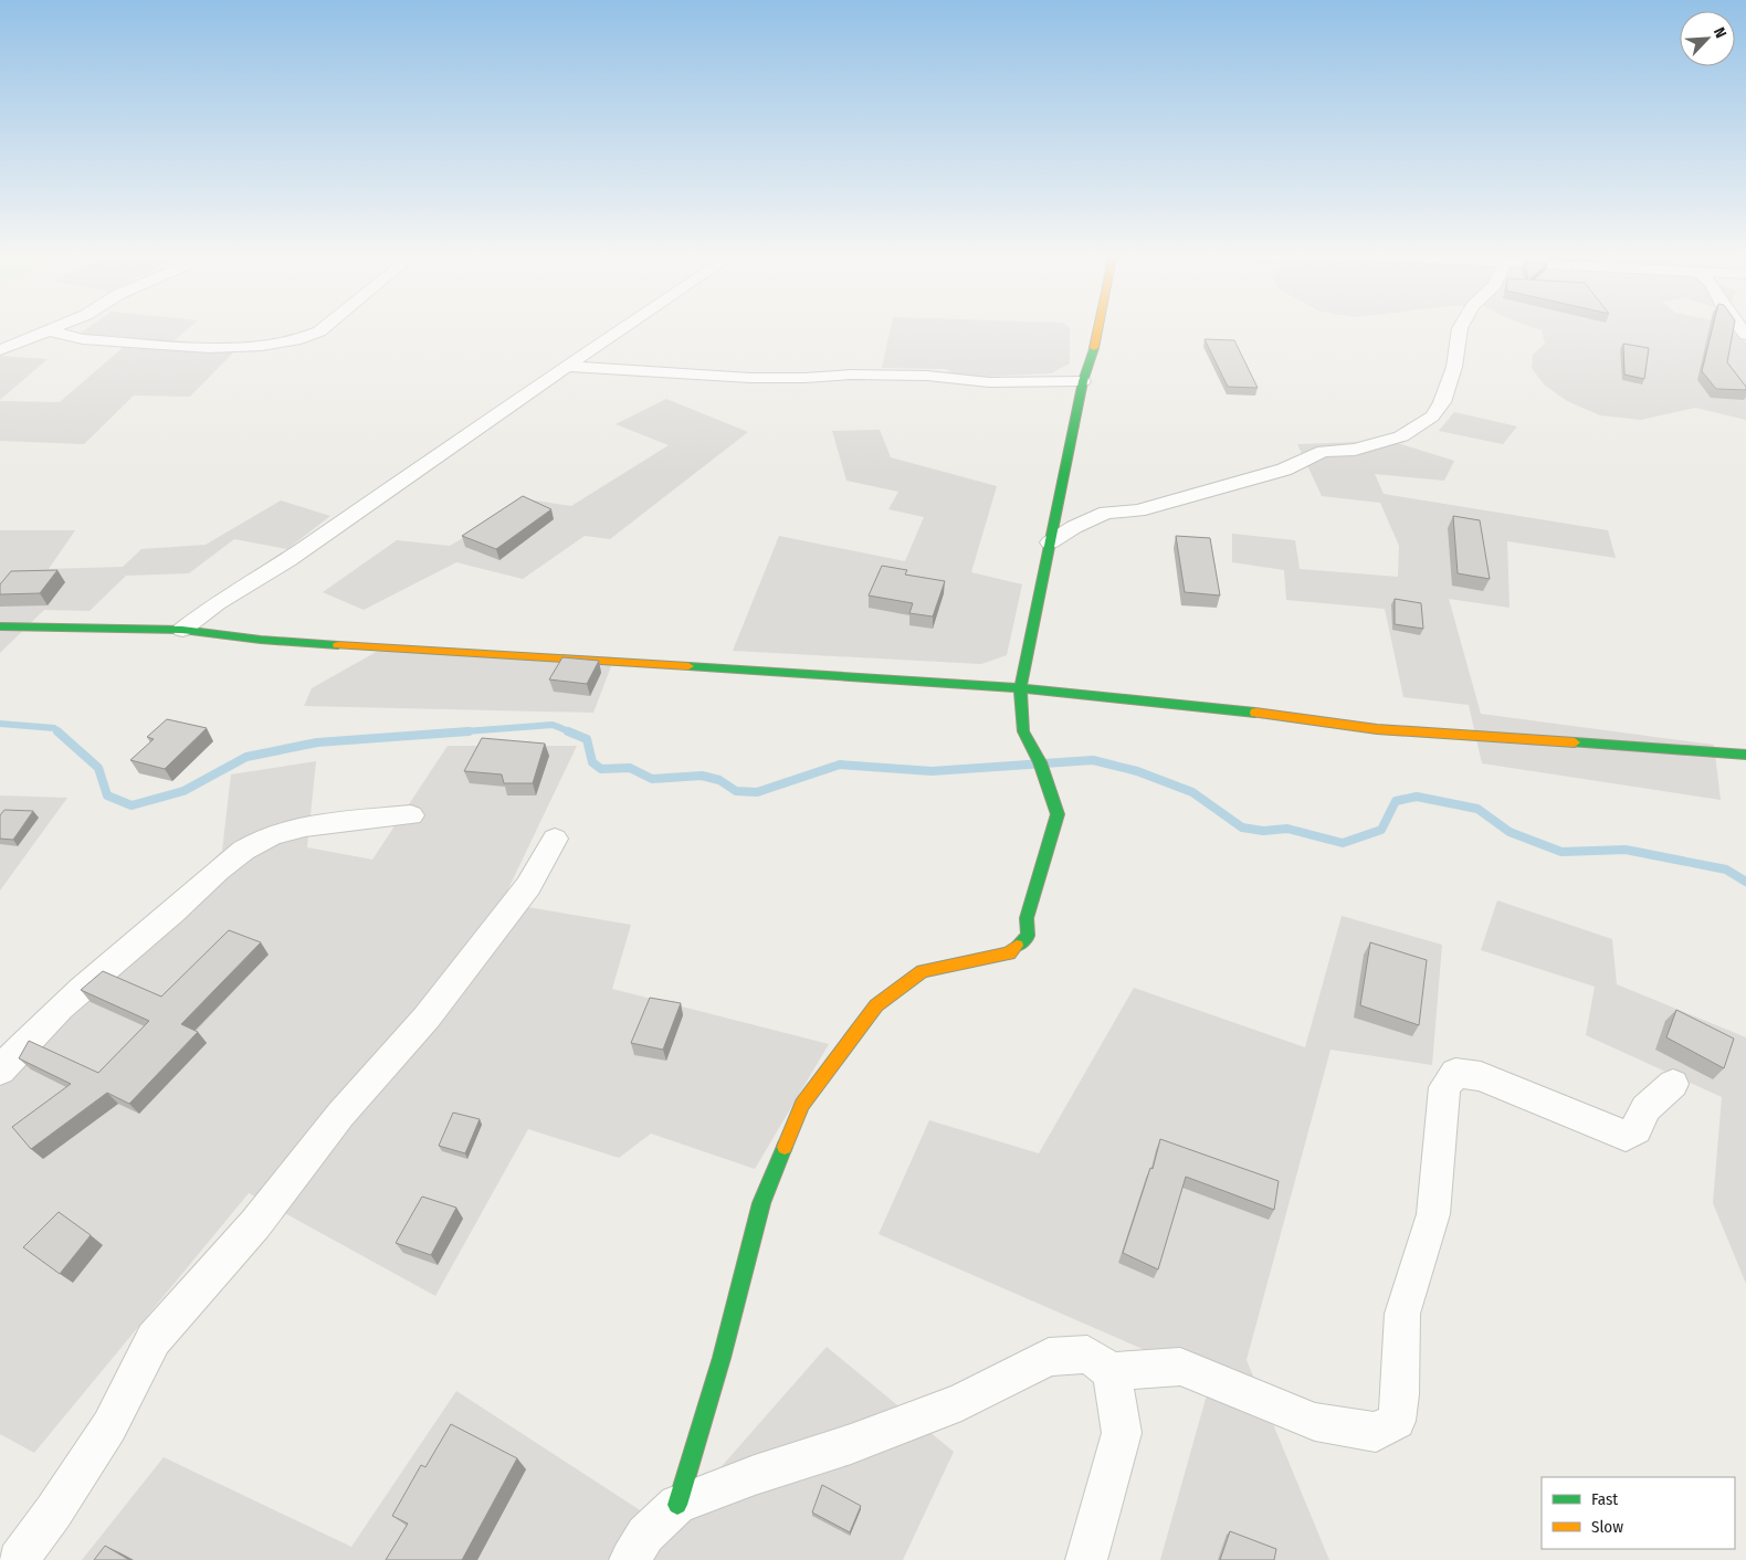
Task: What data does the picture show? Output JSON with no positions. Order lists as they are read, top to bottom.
{
  "legend": ["Fast", "Slow"],
  "north": "top right"
}
